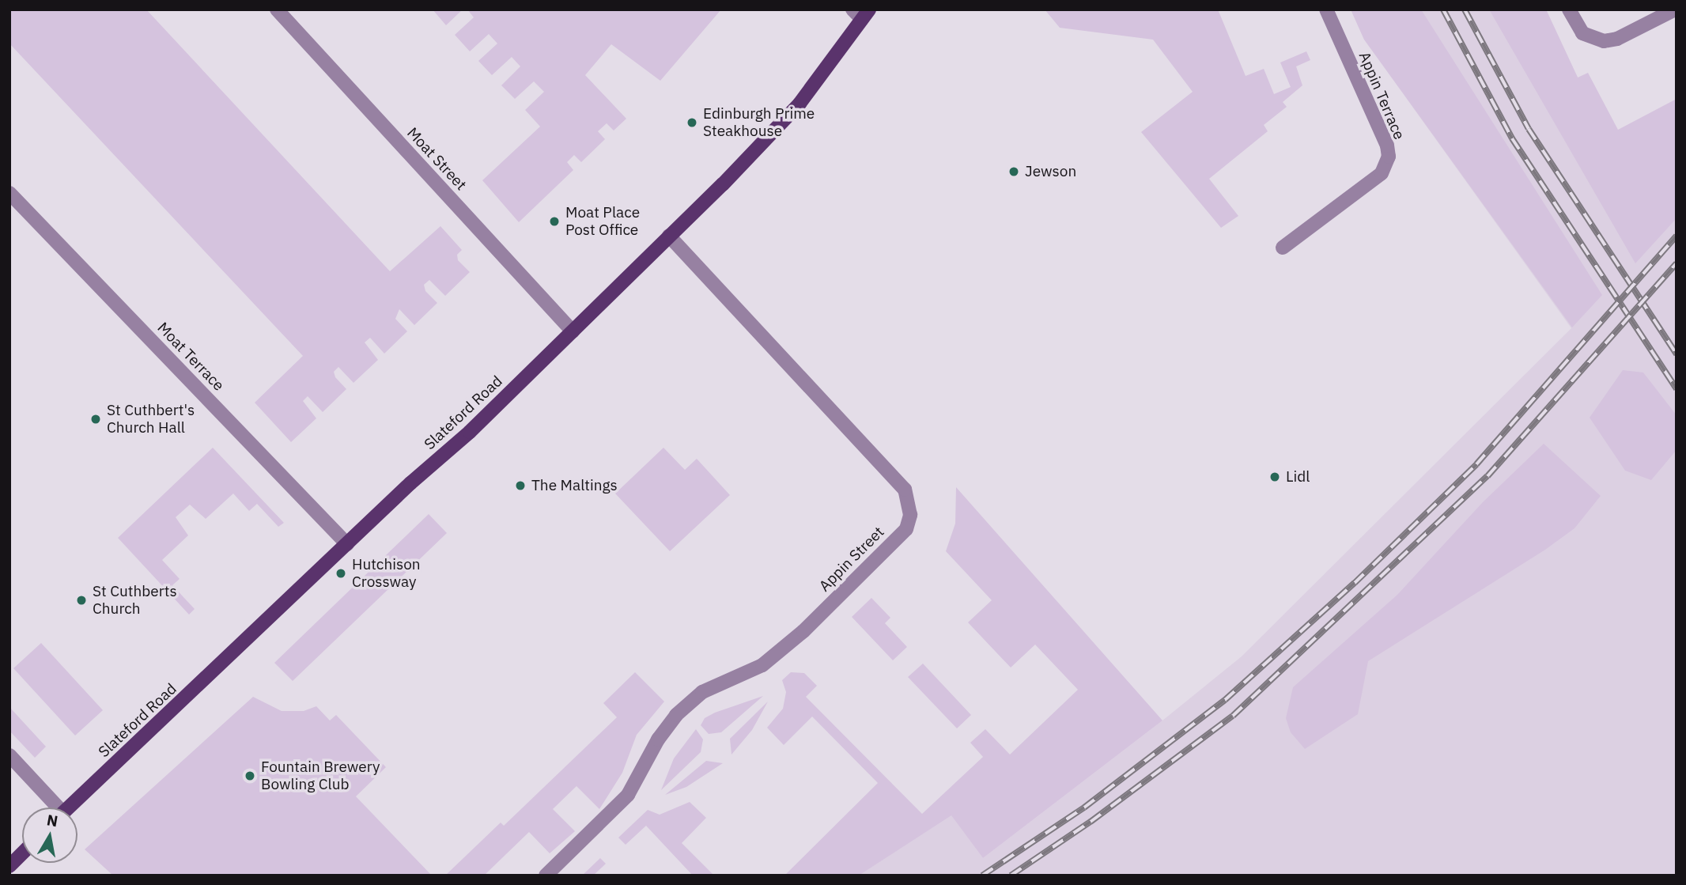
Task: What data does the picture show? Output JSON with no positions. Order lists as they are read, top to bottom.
{
  "streets": {
    "main road": ["Slateford Road"],
    "street": [
      "Appin Terrace",
      "Moat Street",
      "Moat Terrace",
      "Appin Street"
    ]
  },
  "crossings": [
    ["Moat Street", "Slateford Road"],
    ["Moat Terrace", "Slateford Road"],
    ["Slateford Road", "Appin Street"]
  ],
  "places": [
    "Edinburgh Prime Steakhouse",
    "Jewson",
    "Moat Place Post Office",
    "St Cuthbert's Church Hall",
    "Lidl",
    "The Maltings",
    "Hutchison Crossway",
    "St Cuthberts Church",
    "Fountain Brewery Bowling Club"
  ],
  "north": "top"
}
